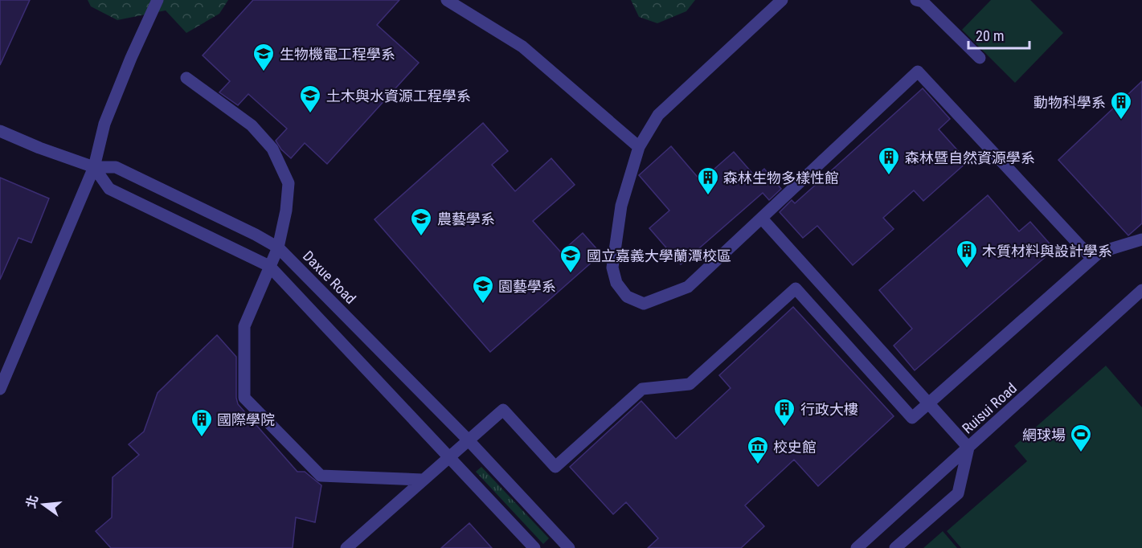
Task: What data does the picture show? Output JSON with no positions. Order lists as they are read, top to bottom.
{
  "streets": {
    "street": ["Daxue Road", "Ruisui Road"]
  },
  "places": {
    "school or university": [
      "生物機電工程學系",
      "土木與水資源工程學系",
      "農藝學系",
      "國立嘉義大學蘭潭校區",
      "園藝學系"
    ],
    "building": [
      "動物科學系",
      "森林暨自然資源學系",
      "森林生物多樣性館",
      "木質材料與設計學系",
      "行政大樓",
      "國際學院"
    ],
    "sports": ["網球場"],
    "museum": ["校史館"]
  },
  "scale_bar": "20 m",
  "north": "left"
}
